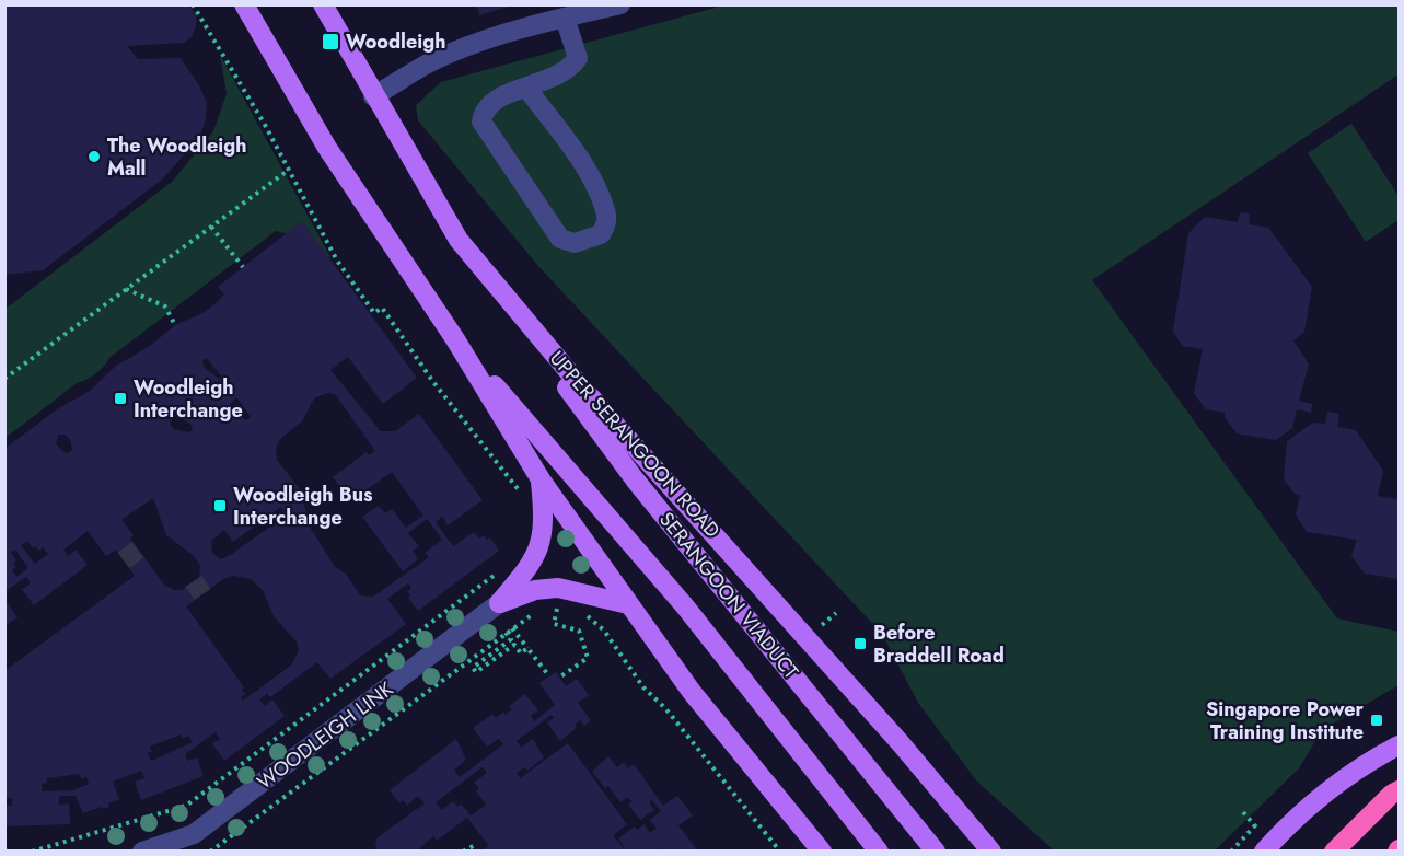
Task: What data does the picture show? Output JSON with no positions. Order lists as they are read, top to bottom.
{
  "streets": {
    "main road": ["UPPER SERANGOON ROAD", "SERANGOON VIADUCT"],
    "street": ["WOODLEIGH LINK"]
  },
  "crossings": [
    ["UPPER SERANGOON ROAD", "SERANGOON VIADUCT"]
  ],
  "places": {
    "transit": [
      "Woodleigh",
      "Woodleigh Interchange",
      "Woodleigh Bus Interchange",
      "Before Braddell Road",
      "Singapore Power Training Institute"
    ],
    "other": ["The Woodleigh Mall"]
  }
}
